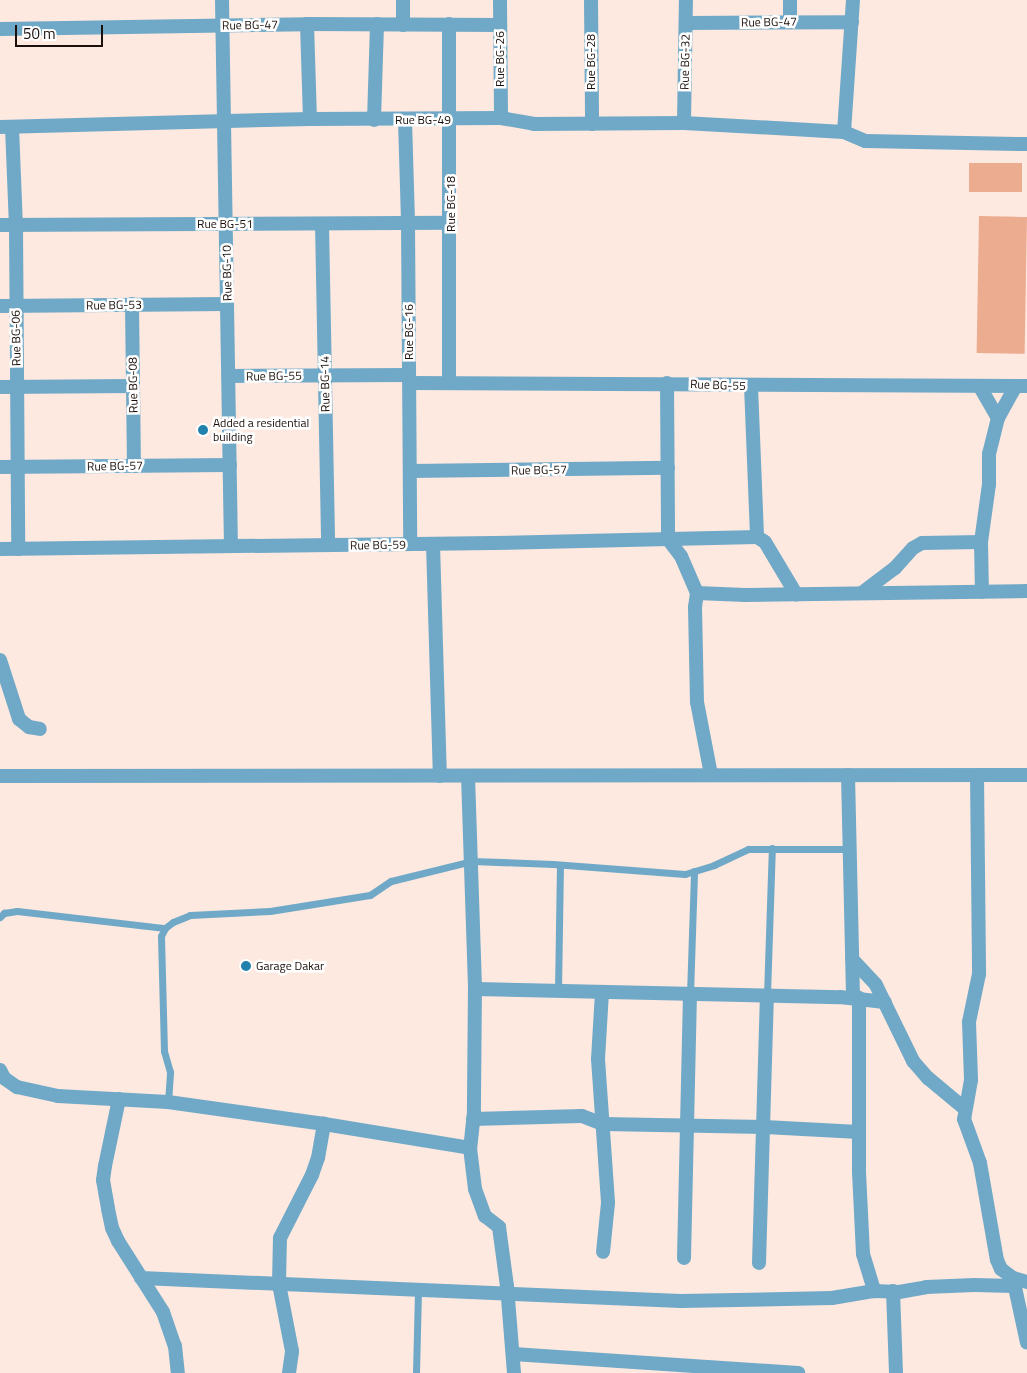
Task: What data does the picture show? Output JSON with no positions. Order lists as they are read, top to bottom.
{
  "streets": {
    "street": [
      "Rue BG-47",
      "Rue BG-26",
      "Rue BG-28",
      "Rue BG-32",
      "Rue BG-49",
      "Rue BG-18",
      "Rue BG-51",
      "Rue BG-10",
      "Rue BG-53",
      "Rue BG-16",
      "Rue BG-06",
      "Rue BG-55",
      "Rue BG-14",
      "Rue BG-08",
      "Rue BG-57",
      "Rue BG-59"
    ]
  },
  "crossings": [
    ["Rue BG-47", "Rue BG-26"],
    ["Rue BG-47", "Rue BG-32"],
    ["Rue BG-47", "Rue BG-18"],
    ["Rue BG-47", "Rue BG-10"],
    ["Rue BG-26", "Rue BG-49"],
    ["Rue BG-28", "Rue BG-49"],
    ["Rue BG-32", "Rue BG-49"],
    ["Rue BG-49", "Rue BG-18"],
    ["Rue BG-49", "Rue BG-10"],
    ["Rue BG-49", "Rue BG-16"],
    ["Rue BG-49", "Rue BG-06"],
    ["Rue BG-18", "Rue BG-51"],
    ["Rue BG-18", "Rue BG-55"],
    ["Rue BG-51", "Rue BG-10"],
    ["Rue BG-51", "Rue BG-16"],
    ["Rue BG-51", "Rue BG-06"],
    ["Rue BG-51", "Rue BG-14"],
    ["Rue BG-10", "Rue BG-53"],
    ["Rue BG-10", "Rue BG-55"],
    ["Rue BG-10", "Rue BG-57"],
    ["Rue BG-10", "Rue BG-59"],
    ["Rue BG-53", "Rue BG-06"],
    ["Rue BG-53", "Rue BG-08"],
    ["Rue BG-16", "Rue BG-55"],
    ["Rue BG-16", "Rue BG-57"],
    ["Rue BG-16", "Rue BG-59"],
    ["Rue BG-06", "Rue BG-57"],
    ["Rue BG-06", "Rue BG-59"],
    ["Rue BG-55", "Rue BG-14"],
    ["Rue BG-14", "Rue BG-59"],
    ["Rue BG-08", "Rue BG-57"]
  ],
  "places": ["Added a residential building", "Garage Dakar"],
  "scale_bar": "50 m"
}
